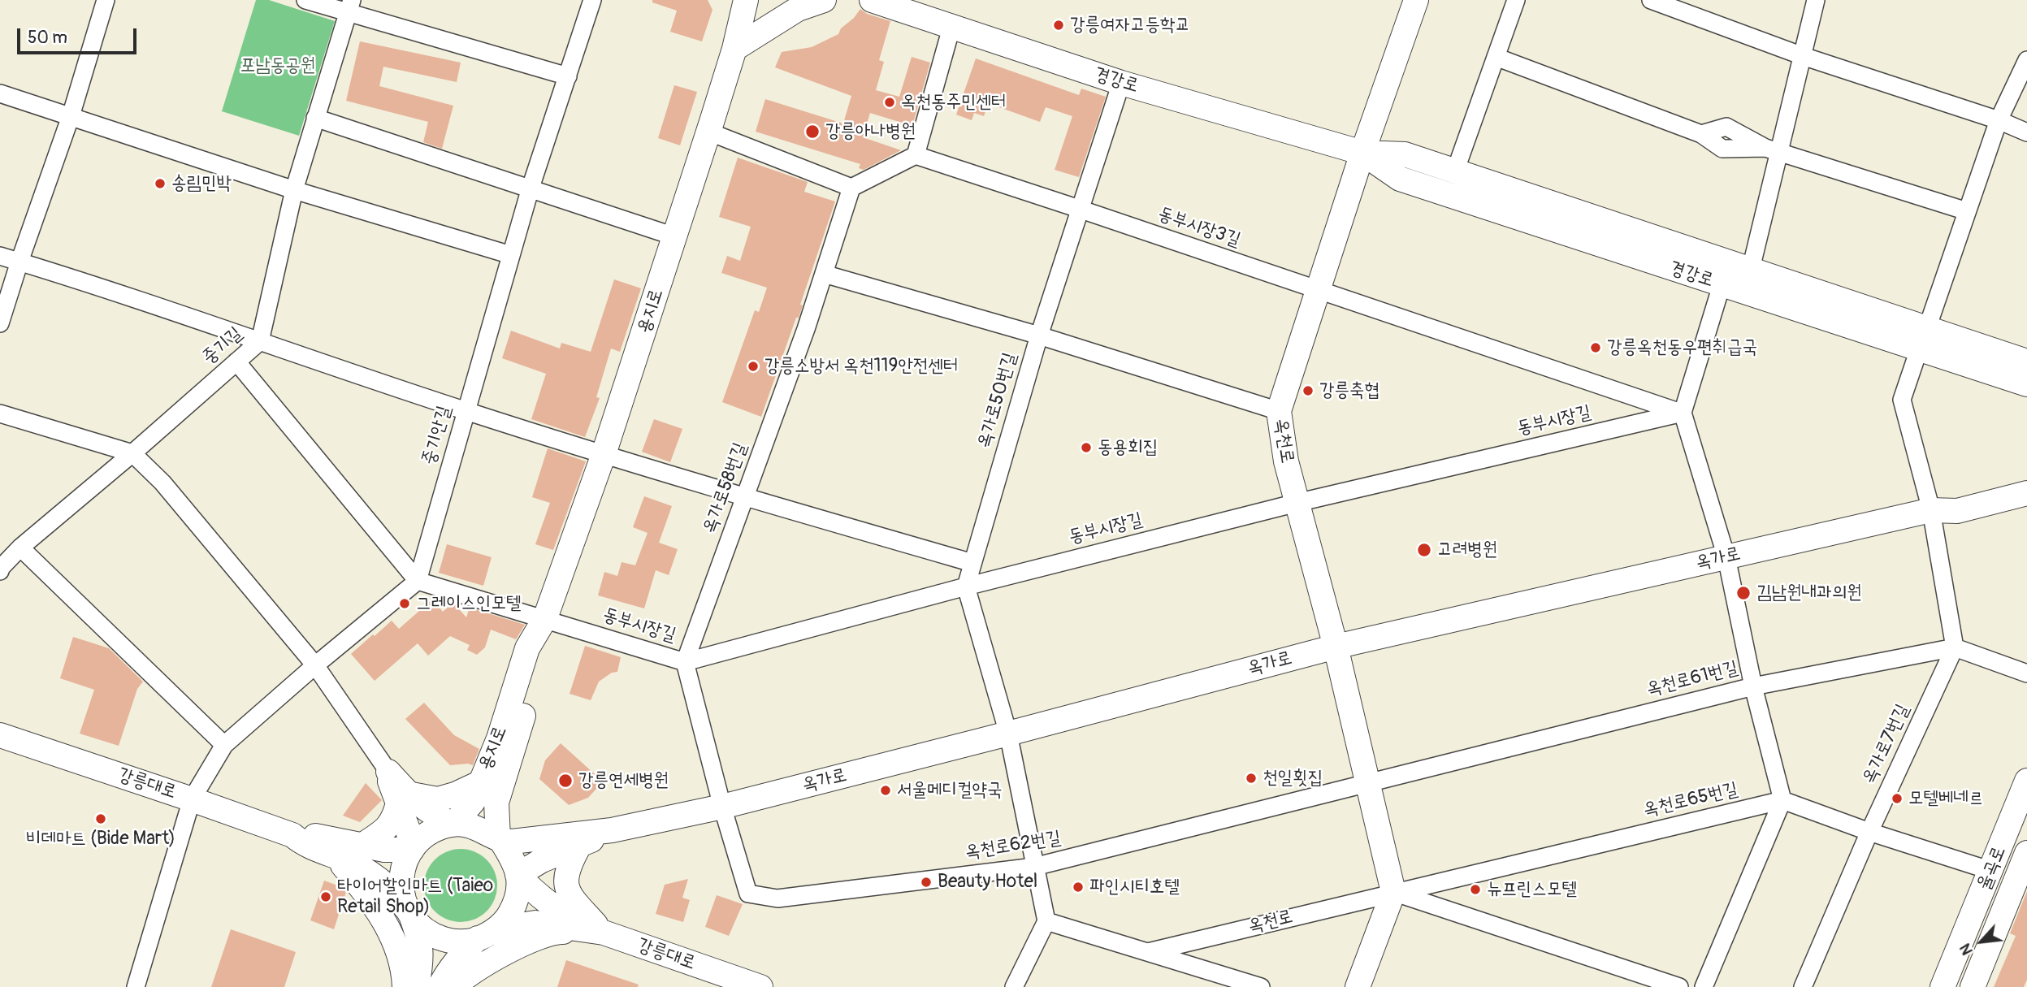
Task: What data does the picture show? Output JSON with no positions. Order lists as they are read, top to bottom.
{
  "streets": {
    "street": [
      "경강로",
      "동부시장3길",
      "용지로",
      "중기길",
      "옥가로50번길",
      "동부시장길",
      "중기안길",
      "옥천로",
      "옥가로58번길",
      "옥가로",
      "옥천로61번길",
      "옥가로7번길",
      "강릉대로",
      "옥천로65번길",
      "옥천로62번길",
      "율곡로"
    ]
  },
  "crossings": [
    ["경강로", "옥가로50번길"],
    ["경강로", "옥천로"],
    ["동부시장3길", "옥가로50번길"],
    ["동부시장3길", "동부시장길"],
    ["동부시장3길", "옥천로"],
    ["용지로", "동부시장길"],
    ["옥가로50번길", "동부시장길"],
    ["옥가로50번길", "옥가로"],
    ["옥가로50번길", "옥천로62번길"],
    ["동부시장길", "중기안길"],
    ["동부시장길", "옥천로"],
    ["동부시장길", "옥가로58번길"],
    ["옥천로", "옥가로"],
    ["옥천로", "옥천로61번길"],
    ["옥천로", "옥천로65번길"],
    ["옥천로", "옥천로62번길"],
    ["옥가로", "옥천로62번길"],
    ["옥천로61번길", "옥가로7번길"],
    ["옥천로61번길", "옥천로62번길"]
  ],
  "parks": ["포남동공원"],
  "places": [
    "강릉여자고등학교",
    "옥천동주민센터",
    "강릉아나병원",
    "송림민박",
    "강릉옥천동우편취급국",
    "강릉소방서 옥천119안전센터",
    "강릉축협",
    "동용회집",
    "고려병원",
    "김남원내과의원",
    "그레이스인모텔",
    "천일횟집",
    "강릉연세병원",
    "서울메디컬약국",
    "모텔베네르",
    "비데마트 (Bide Mart)",
    "Beauty Hotel",
    "파인시티호텔",
    "뉴프린스모텔",
    "타이어할인마트 (Taieo Retail Shop)"
  ],
  "scale_bar": "50 m",
  "north": "bottom left"
}
